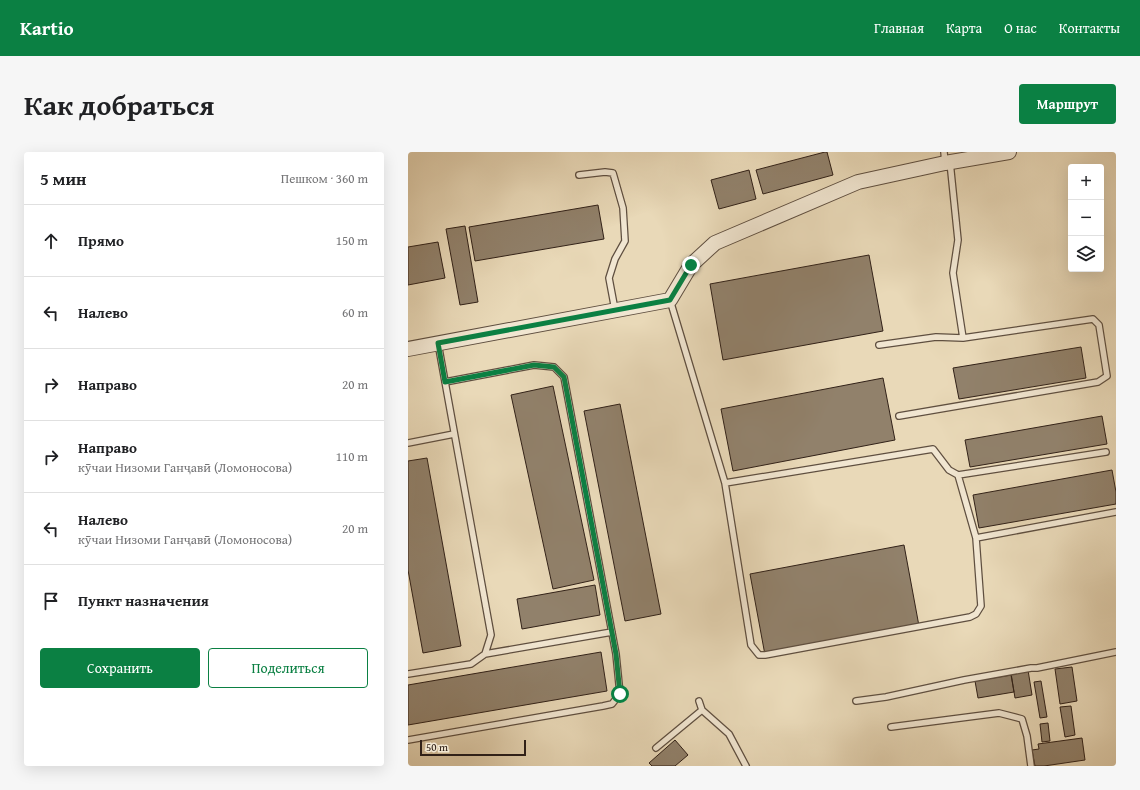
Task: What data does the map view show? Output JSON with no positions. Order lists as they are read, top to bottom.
{
  "scale_bar": "50 m",
  "page": {
    "header": "Kartio",
    "nav": [
      "Главная",
      "Карта",
      "О нас",
      "Контакты"
    ],
    "title": "Как добраться",
    "buttons": [
      "Маршрут",
      ["Сохранить", "Поделиться"]
    ],
    "heading": ["5 мин", "Пешком · 360 m"],
    "map_buttons": ["+", "−"],
    "list": [
      ["Прямо", "150 m"],
      ["Налево", "60 m"],
      ["Направо", "20 m"],
      ["Направо", "кӯчаи Низоми Ганҷавӣ (Ломоносова)", "110 m"],
      ["Налево", "кӯчаи Низоми Ганҷавӣ (Ломоносова)", "20 m"],
      "Пункт назначения"
    ],
    "scale": "50 m"
  }
}
